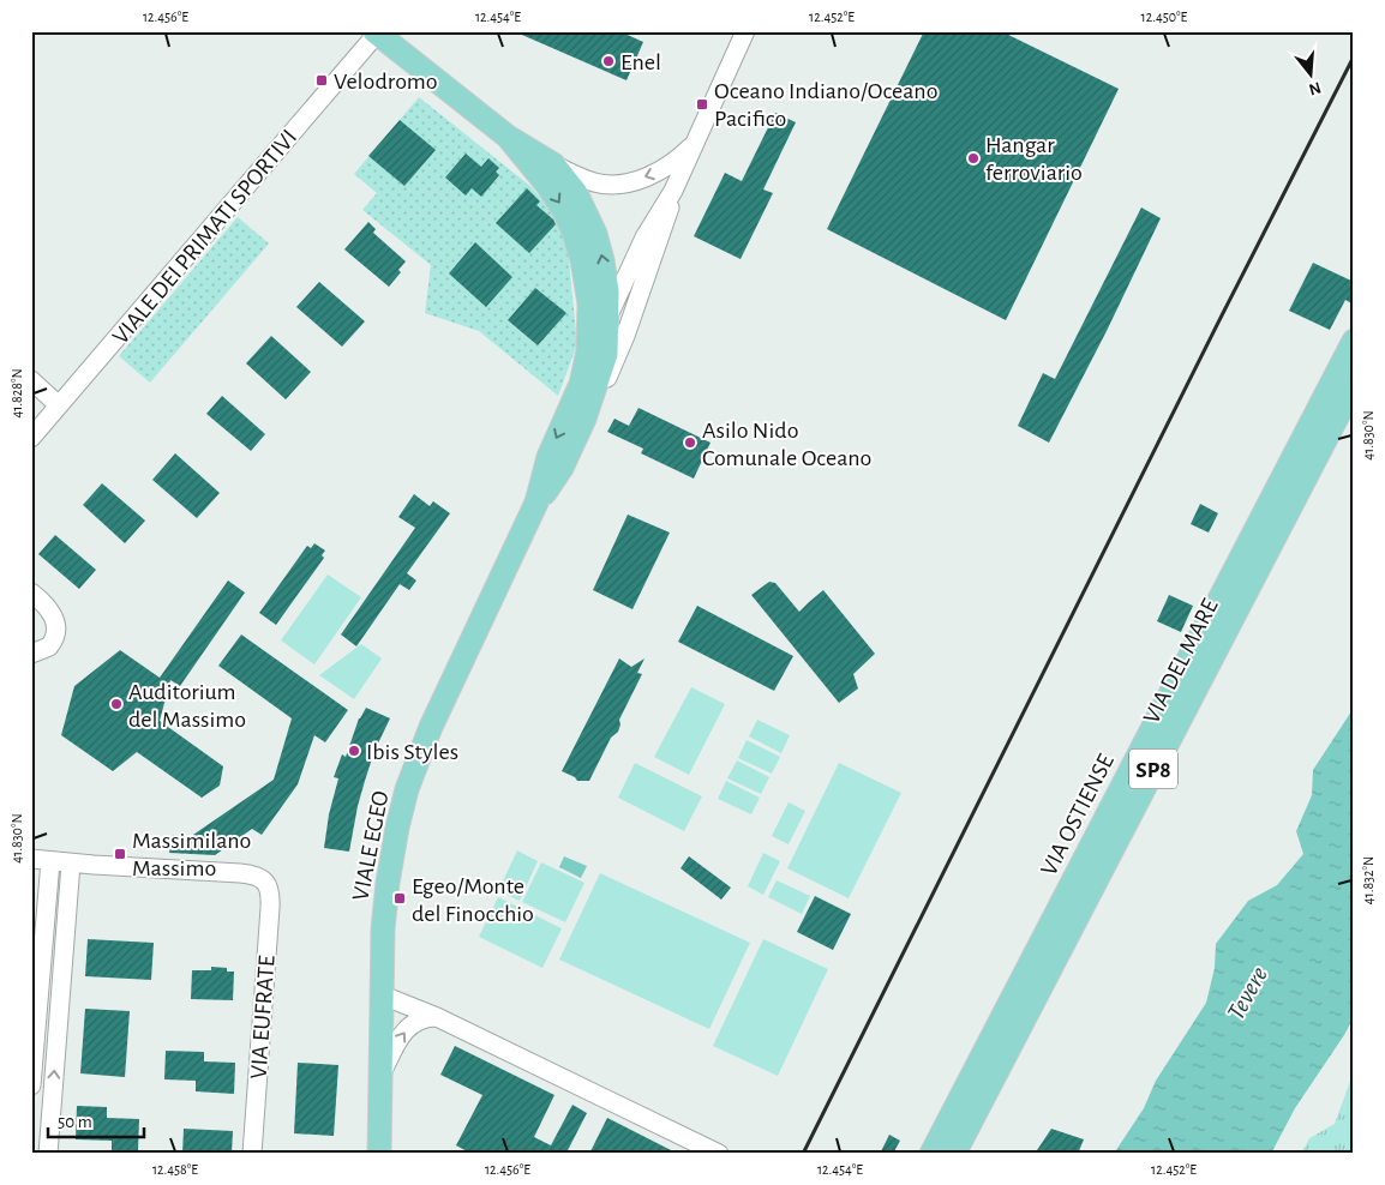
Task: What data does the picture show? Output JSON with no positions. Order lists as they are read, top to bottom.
{
  "streets": {
    "main road": [
      "VIA DEL MARE",
      "SP8",
      "VIA OSTIENSE",
      "VIALE EGEO"
    ],
    "street": ["VIALE DEI PRIMATI SPORTIVI", "VIA EUFRATE"]
  },
  "crossings": [
    ["VIALE DEI PRIMATI SPORTIVI", "VIALE EGEO"]
  ],
  "water": ["Tevere"],
  "places": {
    "other": [
      "Enel",
      "Hangar ferroviario",
      "Asilo Nido Comunale Oceano",
      "Auditorium del Massimo",
      "Ibis Styles"
    ],
    "transit": [
      "Velodromo",
      "Oceano Indiano/Oceano Pacifico",
      "Massimilano Massimo",
      "Egeo/Monte del Finocchio"
    ]
  },
  "scale_bar": "50 m",
  "north": "bottom",
  "coordinates": [
    "12.456°E",
    "12.454°E",
    "12.452°E",
    "12.450°E",
    "41.828°N",
    "41.830°N",
    "41.832°N",
    "12.458°E"
  ]
}
